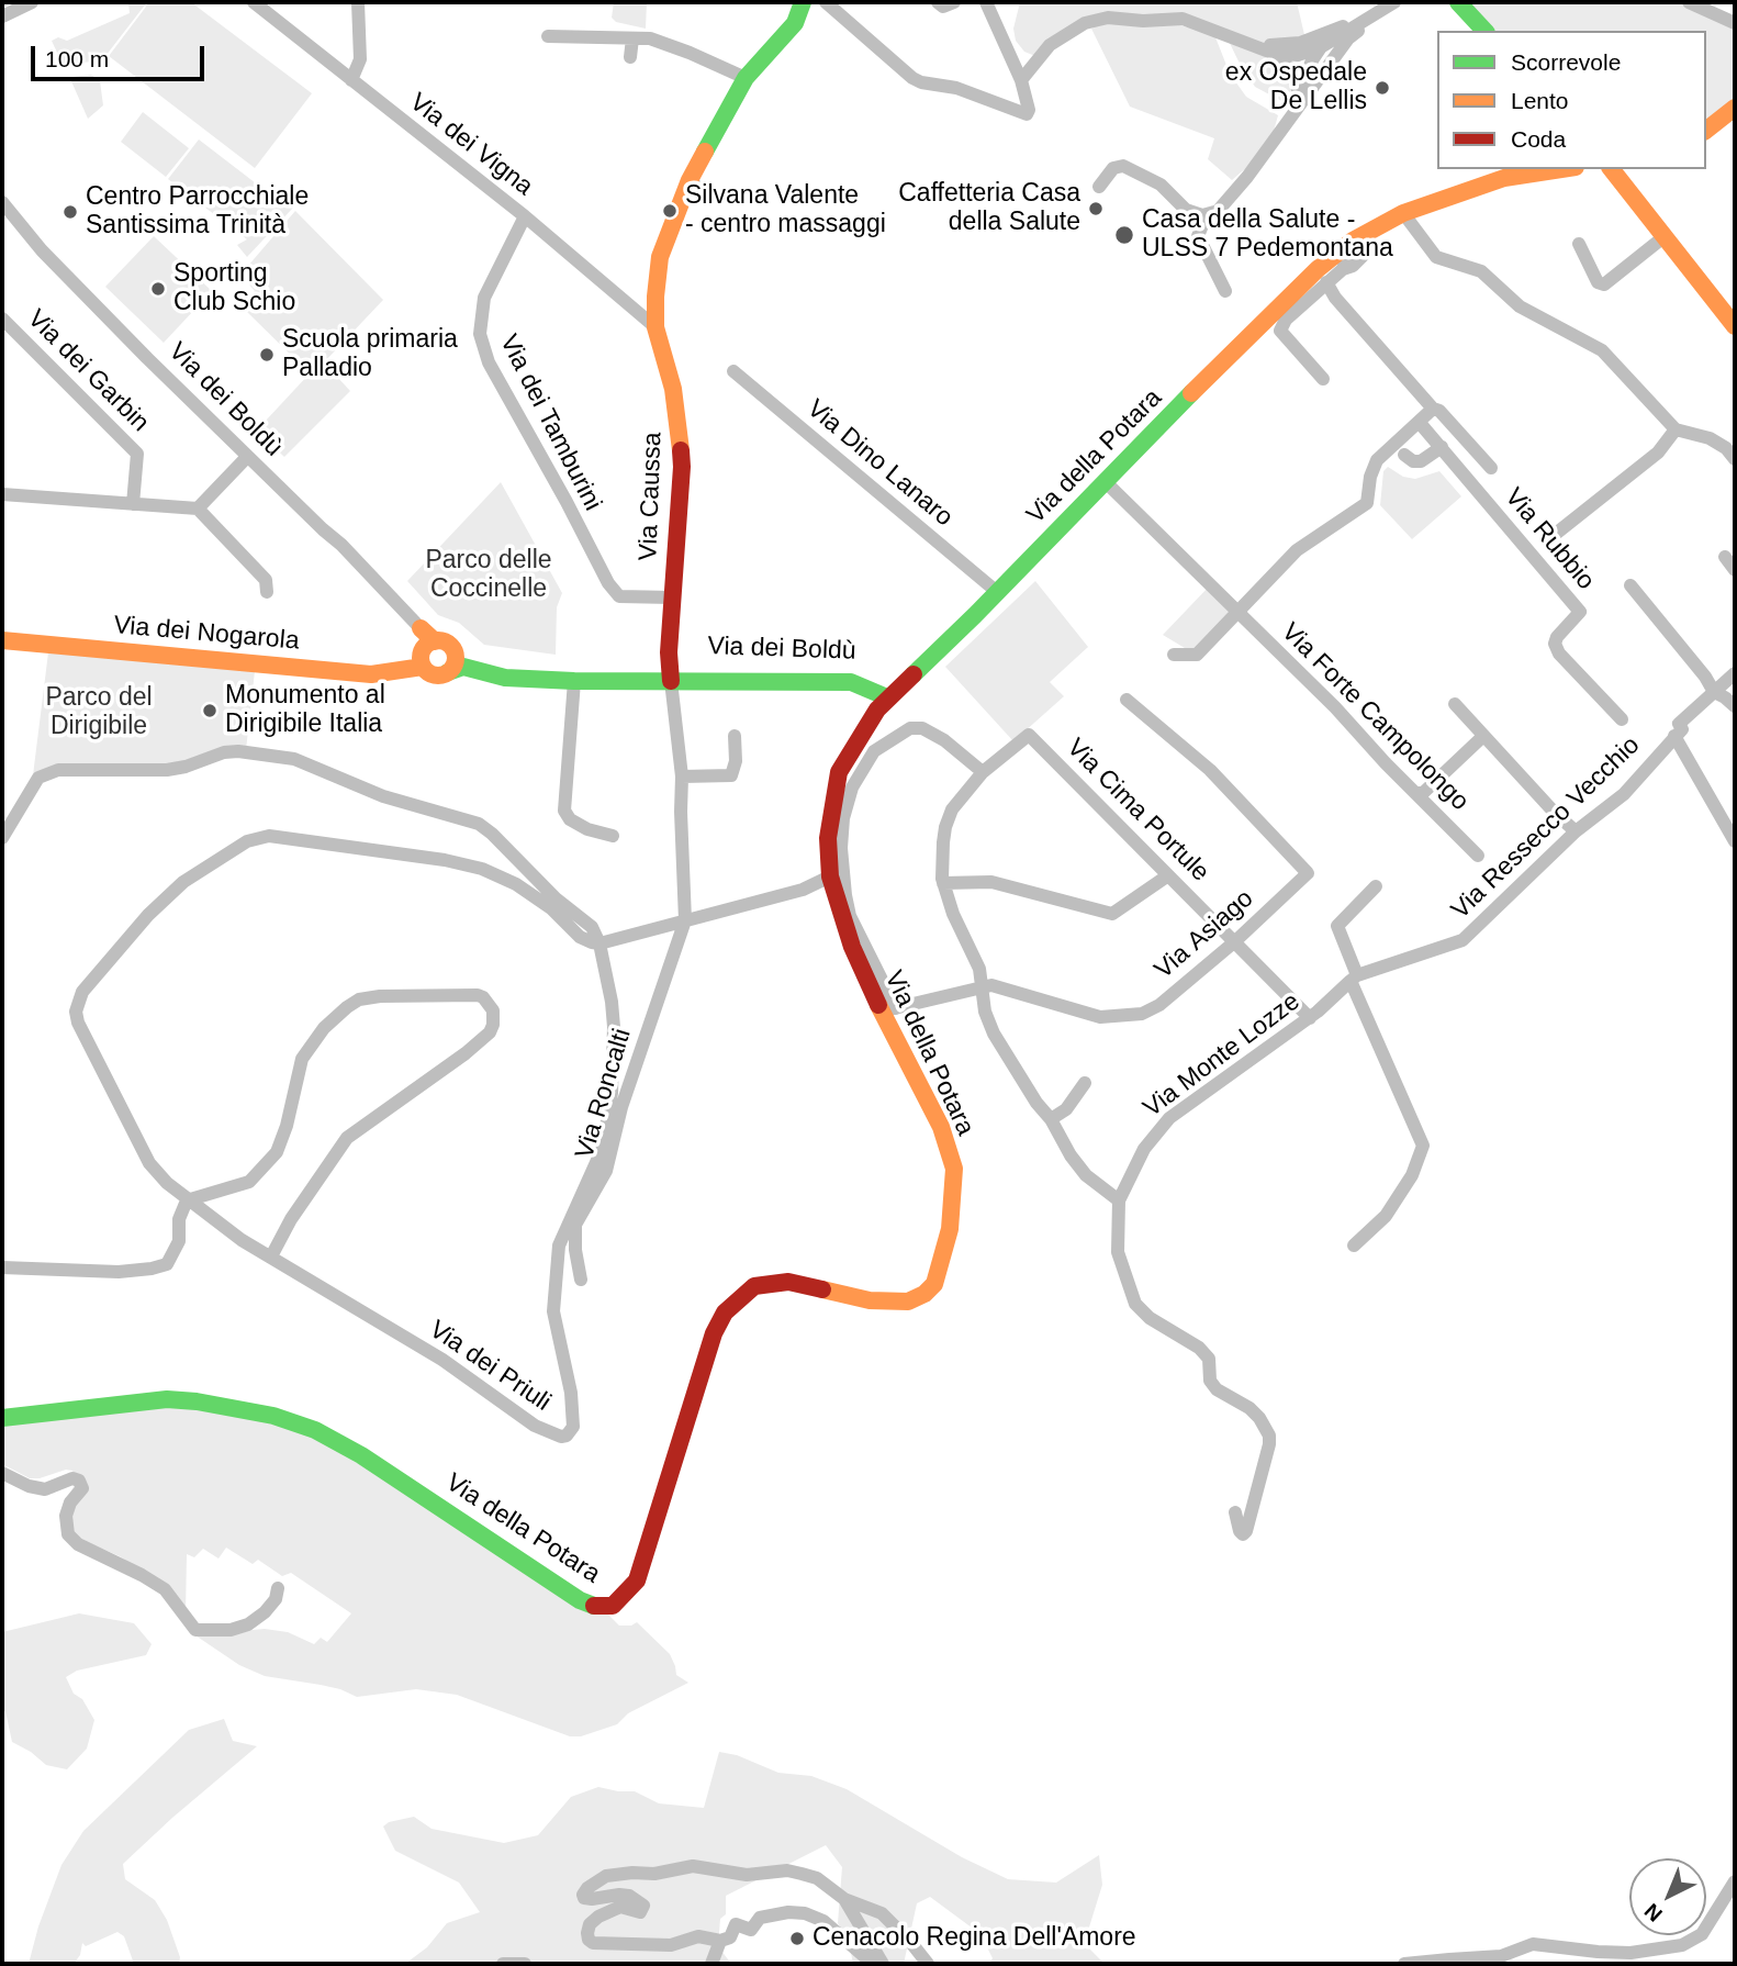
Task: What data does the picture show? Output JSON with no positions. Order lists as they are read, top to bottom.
{
  "streets": {
    "street": [
      "Via dei Vigna",
      "Via dei Garbin",
      "Via dei Boldù",
      "Via dei Tamburini",
      "Via della Potara",
      "Via Dino Lanaro",
      "Via Caussa",
      "Via Rubbio",
      "Via dei Nogarola",
      "Via Forte Campolongo",
      "Via Cima Portule",
      "Via Ressecco Vecchio",
      "Via Asiago",
      "Via Monte Lozze",
      "Via Roncalti",
      "Via dei Priuli"
    ]
  },
  "crossings": [
    ["Via dei Vigna", "Via dei Tamburini"],
    ["Via dei Vigna", "Via Caussa"],
    ["Via dei Boldù", "Via della Potara"],
    ["Via dei Boldù", "Via Caussa"],
    ["Via dei Boldù", "Via dei Nogarola"],
    ["Via dei Tamburini", "Via Caussa"],
    ["Via della Potara", "Via Dino Lanaro"],
    ["Via della Potara", "Via Forte Campolongo"],
    ["Via della Potara", "Via Asiago"],
    ["Via Caussa", "Via Roncalti"],
    ["Via Cima Portule", "Via Asiago"],
    ["Via Cima Portule", "Via Monte Lozze"],
    ["Via Ressecco Vecchio", "Via Monte Lozze"]
  ],
  "parks": ["Parco delle Coccinelle", "Parco del Dirigibile"],
  "places": [
    "ex Ospedale De Lellis",
    "Caffetteria Casa della Salute",
    "Silvana Valente - centro massaggi",
    "Centro Parrocchiale Santissima Trinità",
    "Casa della Salute - ULSS 7 Pedemontana",
    "Sporting Club Schio",
    "Scuola primaria Palladio",
    "Monumento al Dirigibile Italia",
    "Cenacolo Regina Dell'Amore"
  ],
  "legend": ["Scorrevole", "Lento", "Coda"],
  "scale_bar": "100 m",
  "north": "bottom left"
}
